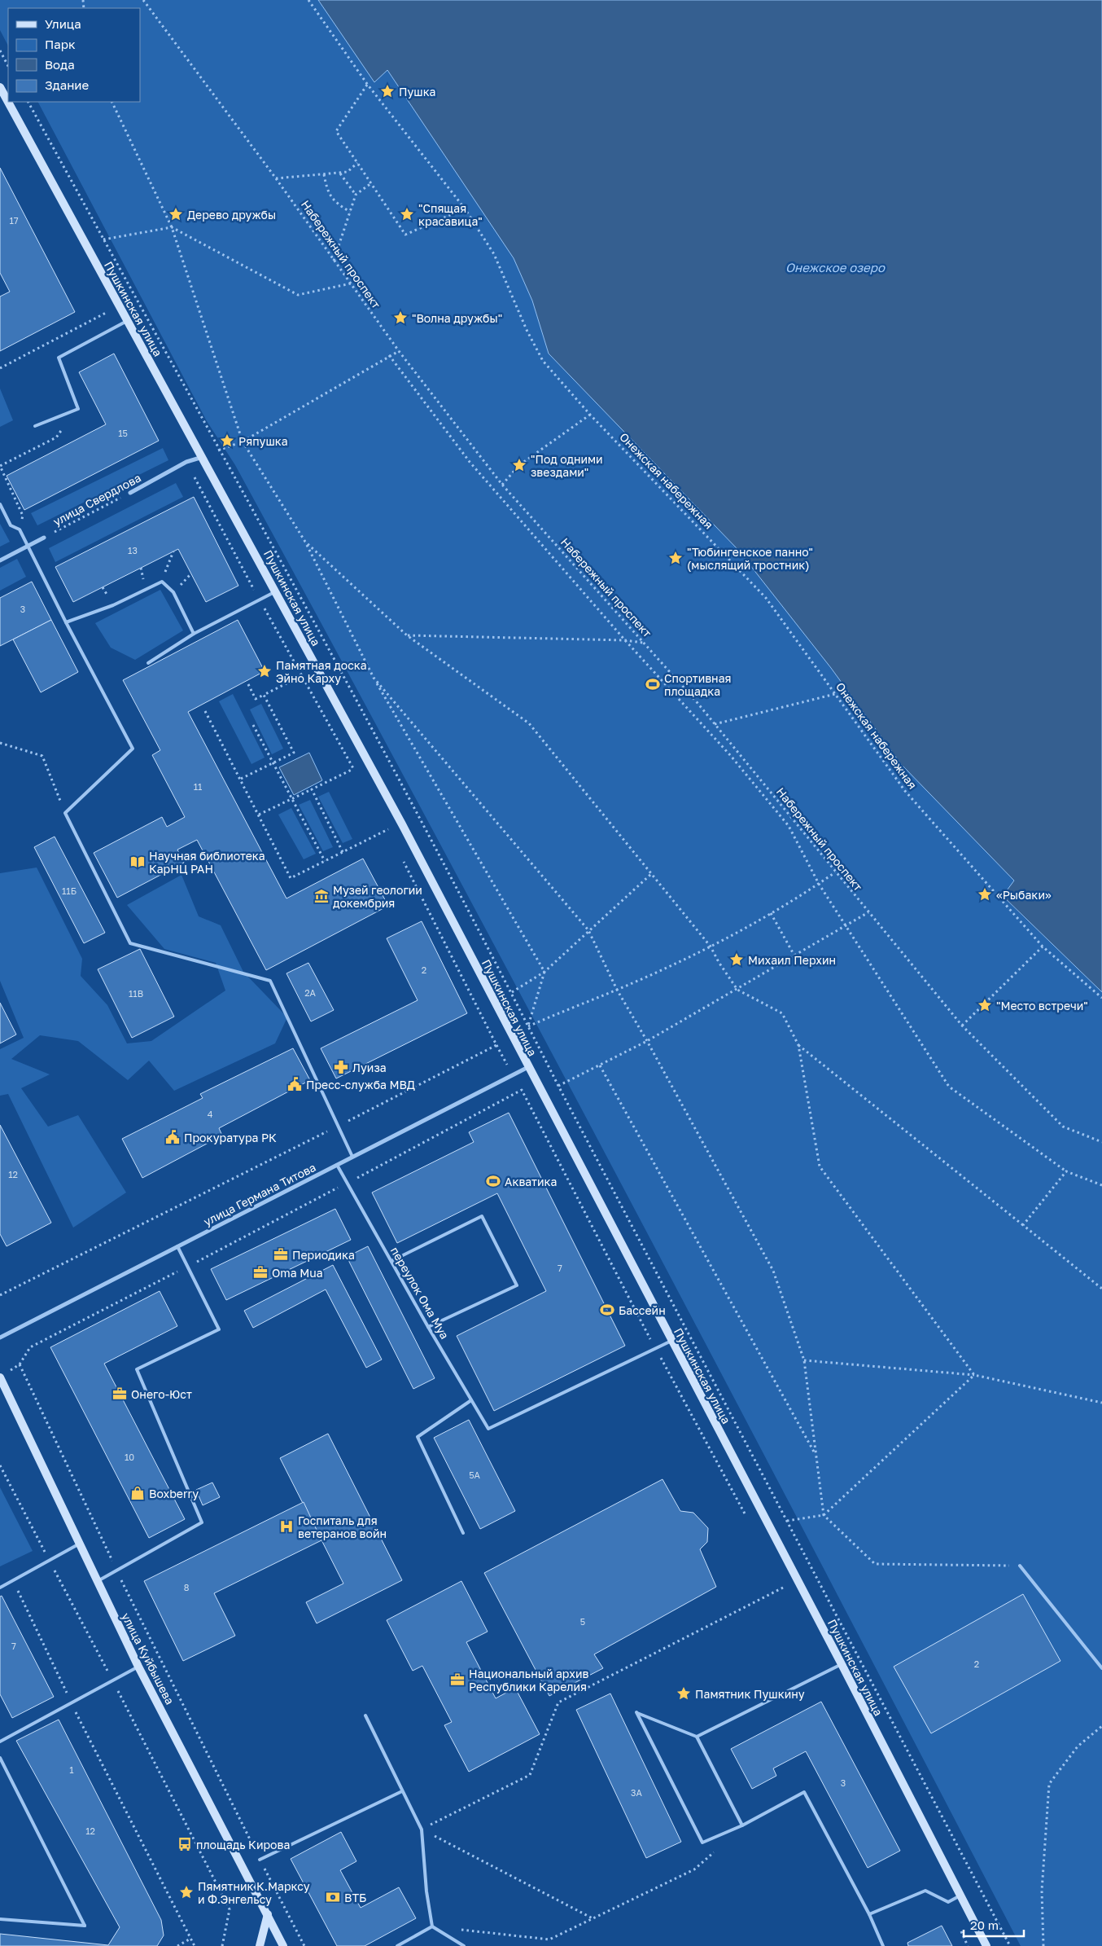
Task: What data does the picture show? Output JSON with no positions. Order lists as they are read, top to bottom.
{
  "streets": {
    "street": [
      "Пушкинская улица",
      "улица Свердлова",
      "улица Германа Титова",
      "улица Куйбышева"
    ],
    "lane": ["переулок Ома Муа"],
    "path": ["Набережный проспект", "Онежская набережная"]
  },
  "crossings": [
    ["Пушкинская улица", "улица Свердлова"],
    ["Пушкинская улица", "улица Германа Титова"],
    ["улица Германа Титова", "переулок Ома Муа"]
  ],
  "water": ["Онежское озеро"],
  "places": {
    "place": [
      "Пушка",
      "Дерево дружбы",
      "\"Спящая красавица\"",
      "\"Волна дружбы\"",
      "Ряпушка",
      "\"Под одними звездами\"",
      "\"Тюбингенское панно\" (мыслящий тростник)",
      "Памятная доска Эйно Карху",
      "«Рыбаки»",
      "Михаил Перхин",
      "\"Место встречи\"",
      "Памятник Пушкину",
      "Пямятник К.Марксу и Ф.Энгельсу"
    ],
    "sports": ["Спортивная площадка", "Акватика", "Бассейн"],
    "library": ["Научная библиотека КарНЦ РАН"],
    "museum": ["Музей геологии докембрия"],
    "pharmacy": ["Луиза"],
    "public building": ["Пресс-служба МВД", "Прокуратура РК"],
    "office": [
      "Периодика",
      "Oma Mua",
      "Онего-Юст",
      "Национальный архив Республики Карелия"
    ],
    "shop": ["Boxberry"],
    "hospital": ["Госпиталь для ветеранов войн"],
    "bus stop": ["площадь Кирова"],
    "bank": ["ВТБ"]
  },
  "house_numbers": [
    "17",
    "15",
    "13",
    "3",
    "11",
    "11Б",
    "2",
    "2А",
    "11В",
    "4",
    "12",
    "7",
    "10",
    "5А",
    "8",
    "5",
    "7",
    "2",
    "1",
    "3",
    "3А",
    "12"
  ],
  "legend": [
    "Улица",
    "Парк",
    "Вода",
    "Здание"
  ],
  "scale_bar": "20 m"
}
